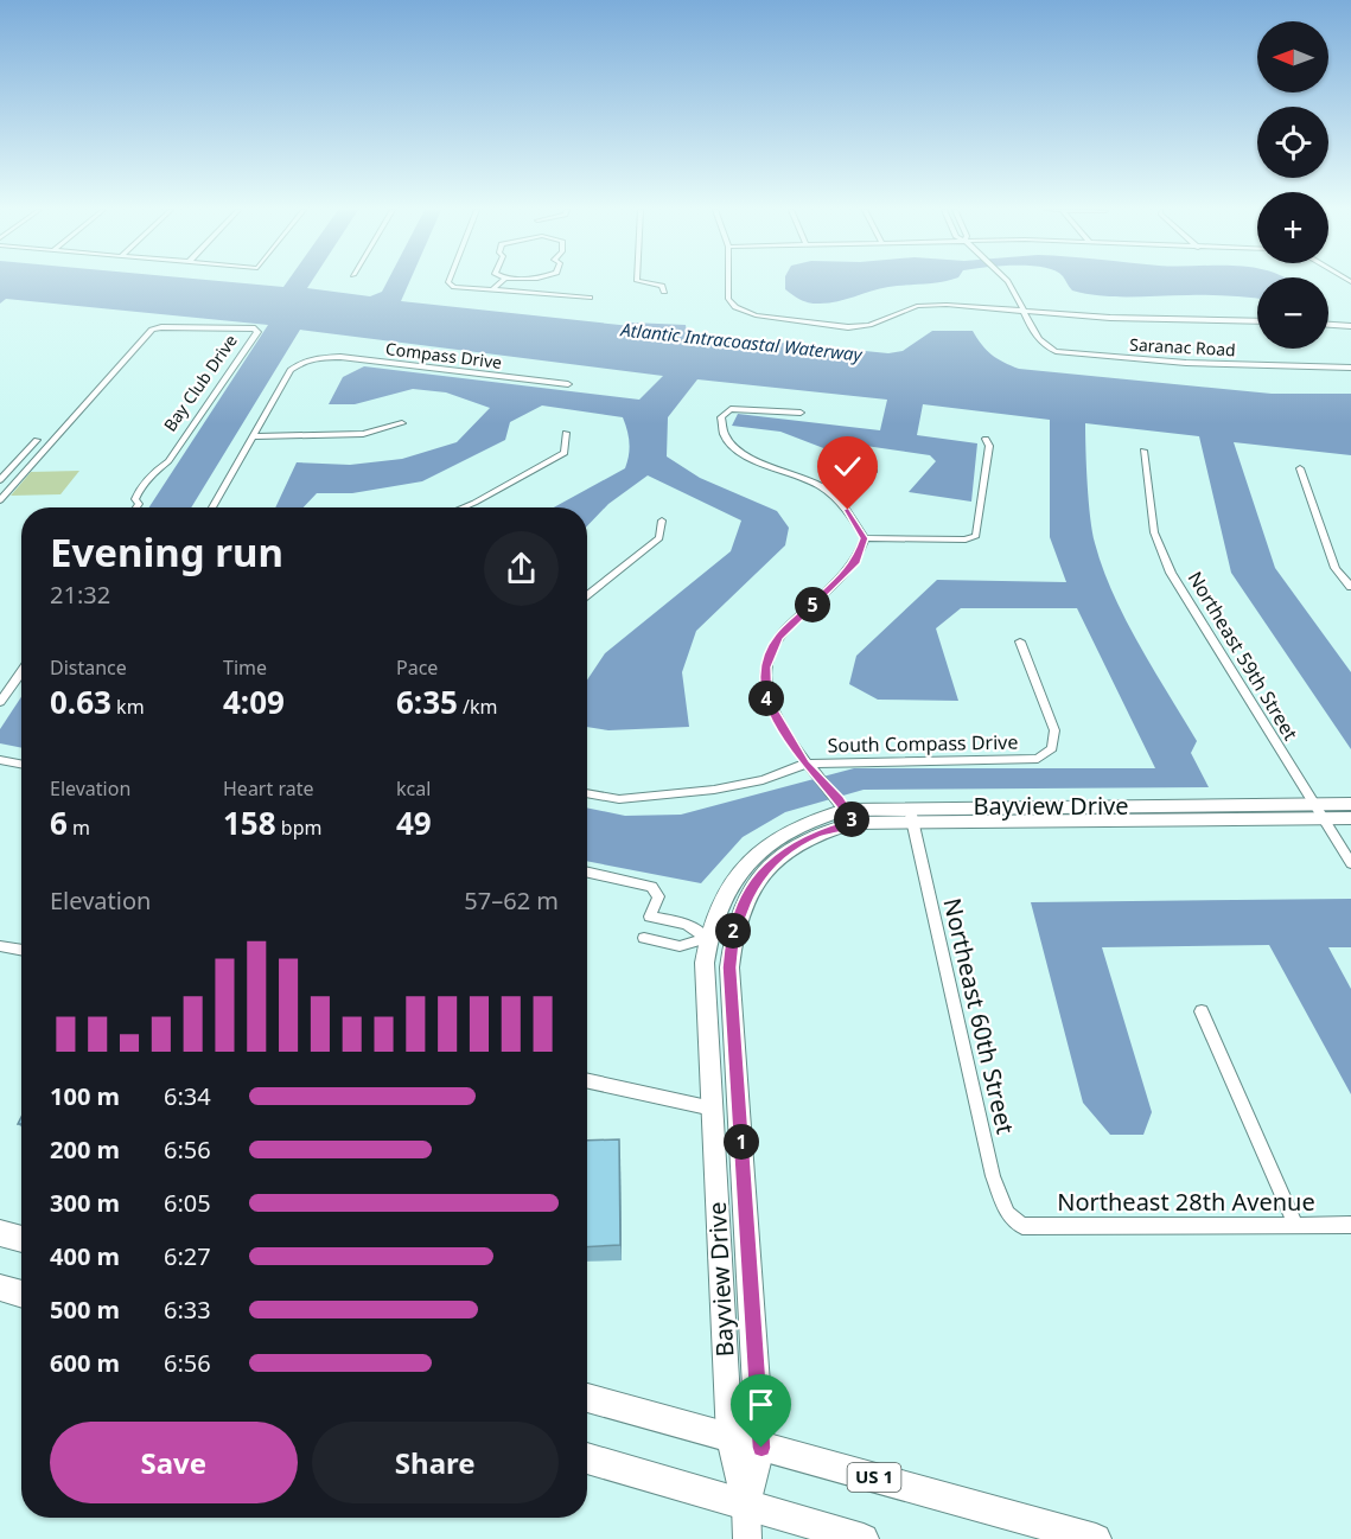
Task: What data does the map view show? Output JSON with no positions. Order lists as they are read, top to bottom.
{
  "streets": {
    "main road": ["US 1"],
    "street": [
      "Saranac Road",
      "Compass Drive",
      "Bay Club Drive",
      "Northeast 59th Street",
      "South Compass Drive",
      "Bayview Drive",
      "Northeast 60th Street",
      "Northeast 28th Avenue"
    ]
  },
  "crossings": [
    ["Northeast 59th Street", "Bayview Drive"],
    ["Bayview Drive", "Northeast 60th Street"],
    ["Bayview Drive", "US 1"],
    ["Northeast 60th Street", "Northeast 28th Avenue"]
  ],
  "water": ["Atlantic Intracoastal Waterway"],
  "north": "left",
  "page": {
    "map_buttons": ["+", "−"],
    "heading": ["Evening run", "21:32"],
    "pins": [
      "5",
      "4",
      "3",
      "2",
      "1"
    ],
    "stats": [
      ["Distance", "0.63 km"],
      ["Time", "4:09"],
      ["Pace", "6:35 /km"],
      ["Elevation", "6 m"],
      ["Heart rate", "158 bpm"],
      ["kcal", "49"]
    ],
    "chart": ["Elevation", "57–62 m"],
    "list": [
      {
        "name": "100 m",
        "note": "6:34"
      },
      {
        "name": "200 m",
        "note": "6:56"
      },
      {
        "name": "300 m",
        "note": "6:05"
      },
      {
        "name": "400 m",
        "note": "6:27"
      },
      {
        "name": "500 m",
        "note": "6:33"
      },
      {
        "name": "600 m",
        "note": "6:56"
      }
    ],
    "buttons": ["Save", "Share"]
  }
}
